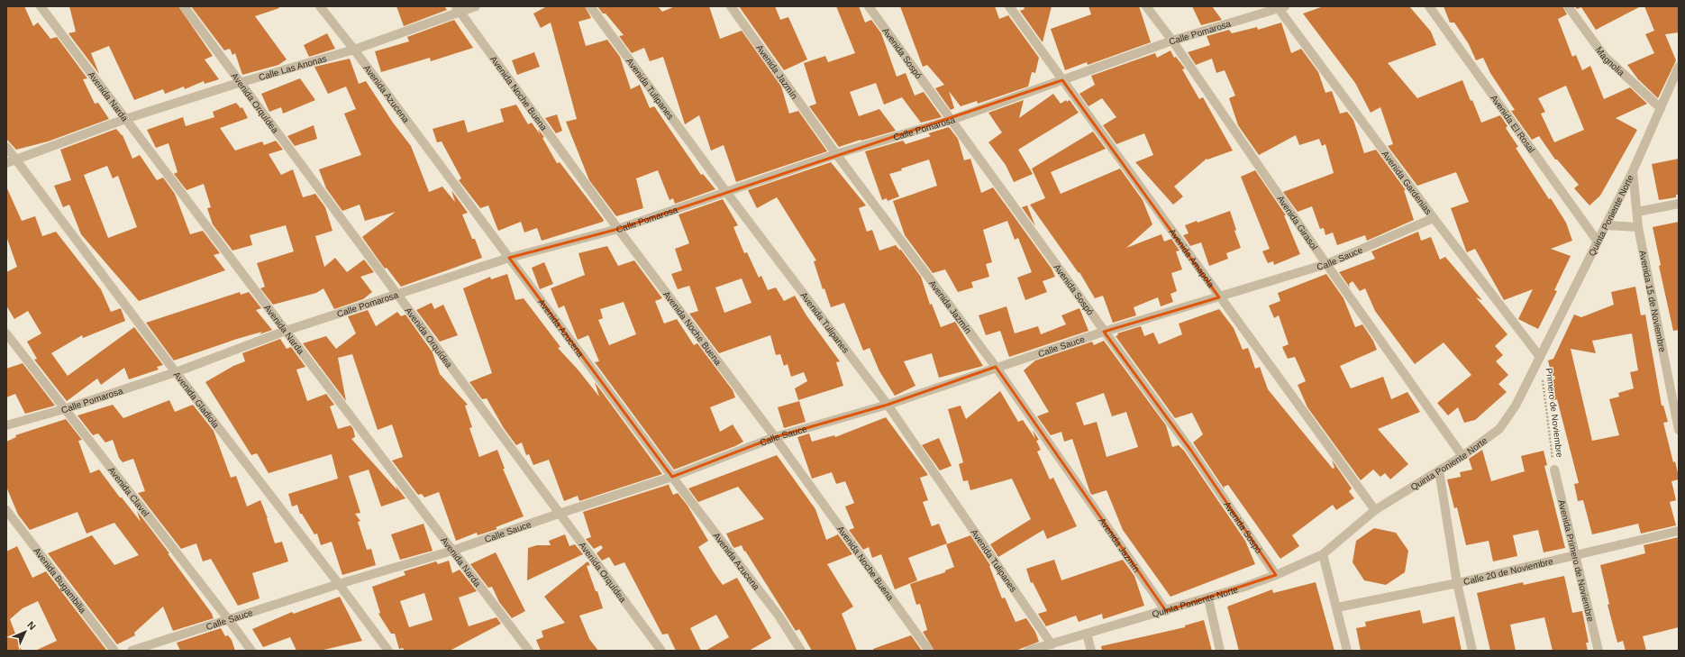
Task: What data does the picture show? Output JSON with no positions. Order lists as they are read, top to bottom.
{
  "streets": {
    "street": [
      "Calle Pomarosa",
      "Avenida Sospó",
      "Magnolia",
      "Calle Las Anonas",
      "Avenida Jazmín",
      "Avenida Tulipanes",
      "Avenida Noche Buena",
      "Avenida Azucena",
      "Avenida Narda",
      "Avenida Orquídea",
      "Avenida El Rosal",
      "Avenida Gardenias",
      "Quinta Poniente Norte",
      "Avenida Girasol",
      "Calle Sauce",
      "Avenida Amapola",
      "Avenida 15 de Noviembre",
      "Avenida Gladiola",
      "Avenida Clavel",
      "Avenida Primero de Noviembre",
      "Calle 20 de Noviembre",
      "Avenida Bugambilia"
    ],
    "path": ["Primero de Noviembre"]
  },
  "crossings": [
    ["Calle Pomarosa", "Avenida Sospó"],
    ["Calle Pomarosa", "Avenida Jazmín"],
    ["Calle Pomarosa", "Avenida Tulipanes"],
    ["Calle Pomarosa", "Avenida Noche Buena"],
    ["Calle Pomarosa", "Avenida Azucena"],
    ["Calle Pomarosa", "Avenida Narda"],
    ["Calle Pomarosa", "Avenida Orquídea"],
    ["Calle Pomarosa", "Avenida Gardenias"],
    ["Calle Pomarosa", "Avenida Girasol"],
    ["Calle Pomarosa", "Avenida Amapola"],
    ["Calle Pomarosa", "Avenida Gladiola"],
    ["Calle Pomarosa", "Avenida Clavel"],
    ["Avenida Sospó", "Quinta Poniente Norte"],
    ["Avenida Sospó", "Calle Sauce"],
    ["Magnolia", "Quinta Poniente Norte"],
    ["Calle Las Anonas", "Avenida Noche Buena"],
    ["Calle Las Anonas", "Avenida Azucena"],
    ["Calle Las Anonas", "Avenida Narda"],
    ["Calle Las Anonas", "Avenida Orquídea"],
    ["Calle Las Anonas", "Avenida Gladiola"],
    ["Avenida Jazmín", "Quinta Poniente Norte"],
    ["Avenida Jazmín", "Calle Sauce"],
    ["Avenida Tulipanes", "Quinta Poniente Norte"],
    ["Avenida Tulipanes", "Calle Sauce"],
    ["Avenida Noche Buena", "Calle Sauce"],
    ["Avenida Azucena", "Calle Sauce"],
    ["Avenida Narda", "Calle Sauce"],
    ["Avenida Orquídea", "Calle Sauce"],
    ["Avenida El Rosal", "Quinta Poniente Norte"],
    ["Avenida Gardenias", "Quinta Poniente Norte"],
    ["Avenida Gardenias", "Calle Sauce"],
    ["Quinta Poniente Norte", "Avenida Girasol"],
    ["Quinta Poniente Norte", "Avenida Amapola"],
    ["Quinta Poniente Norte", "Avenida 15 de Noviembre"],
    ["Avenida Girasol", "Calle Sauce"],
    ["Calle Sauce", "Avenida Amapola"],
    ["Calle Sauce", "Avenida Gladiola"],
    ["Calle Sauce", "Avenida Clavel"],
    ["Primero de Noviembre", "Avenida Primero de Noviembre"],
    ["Avenida Primero de Noviembre", "Calle 20 de Noviembre"]
  ],
  "north": "top right"
}
